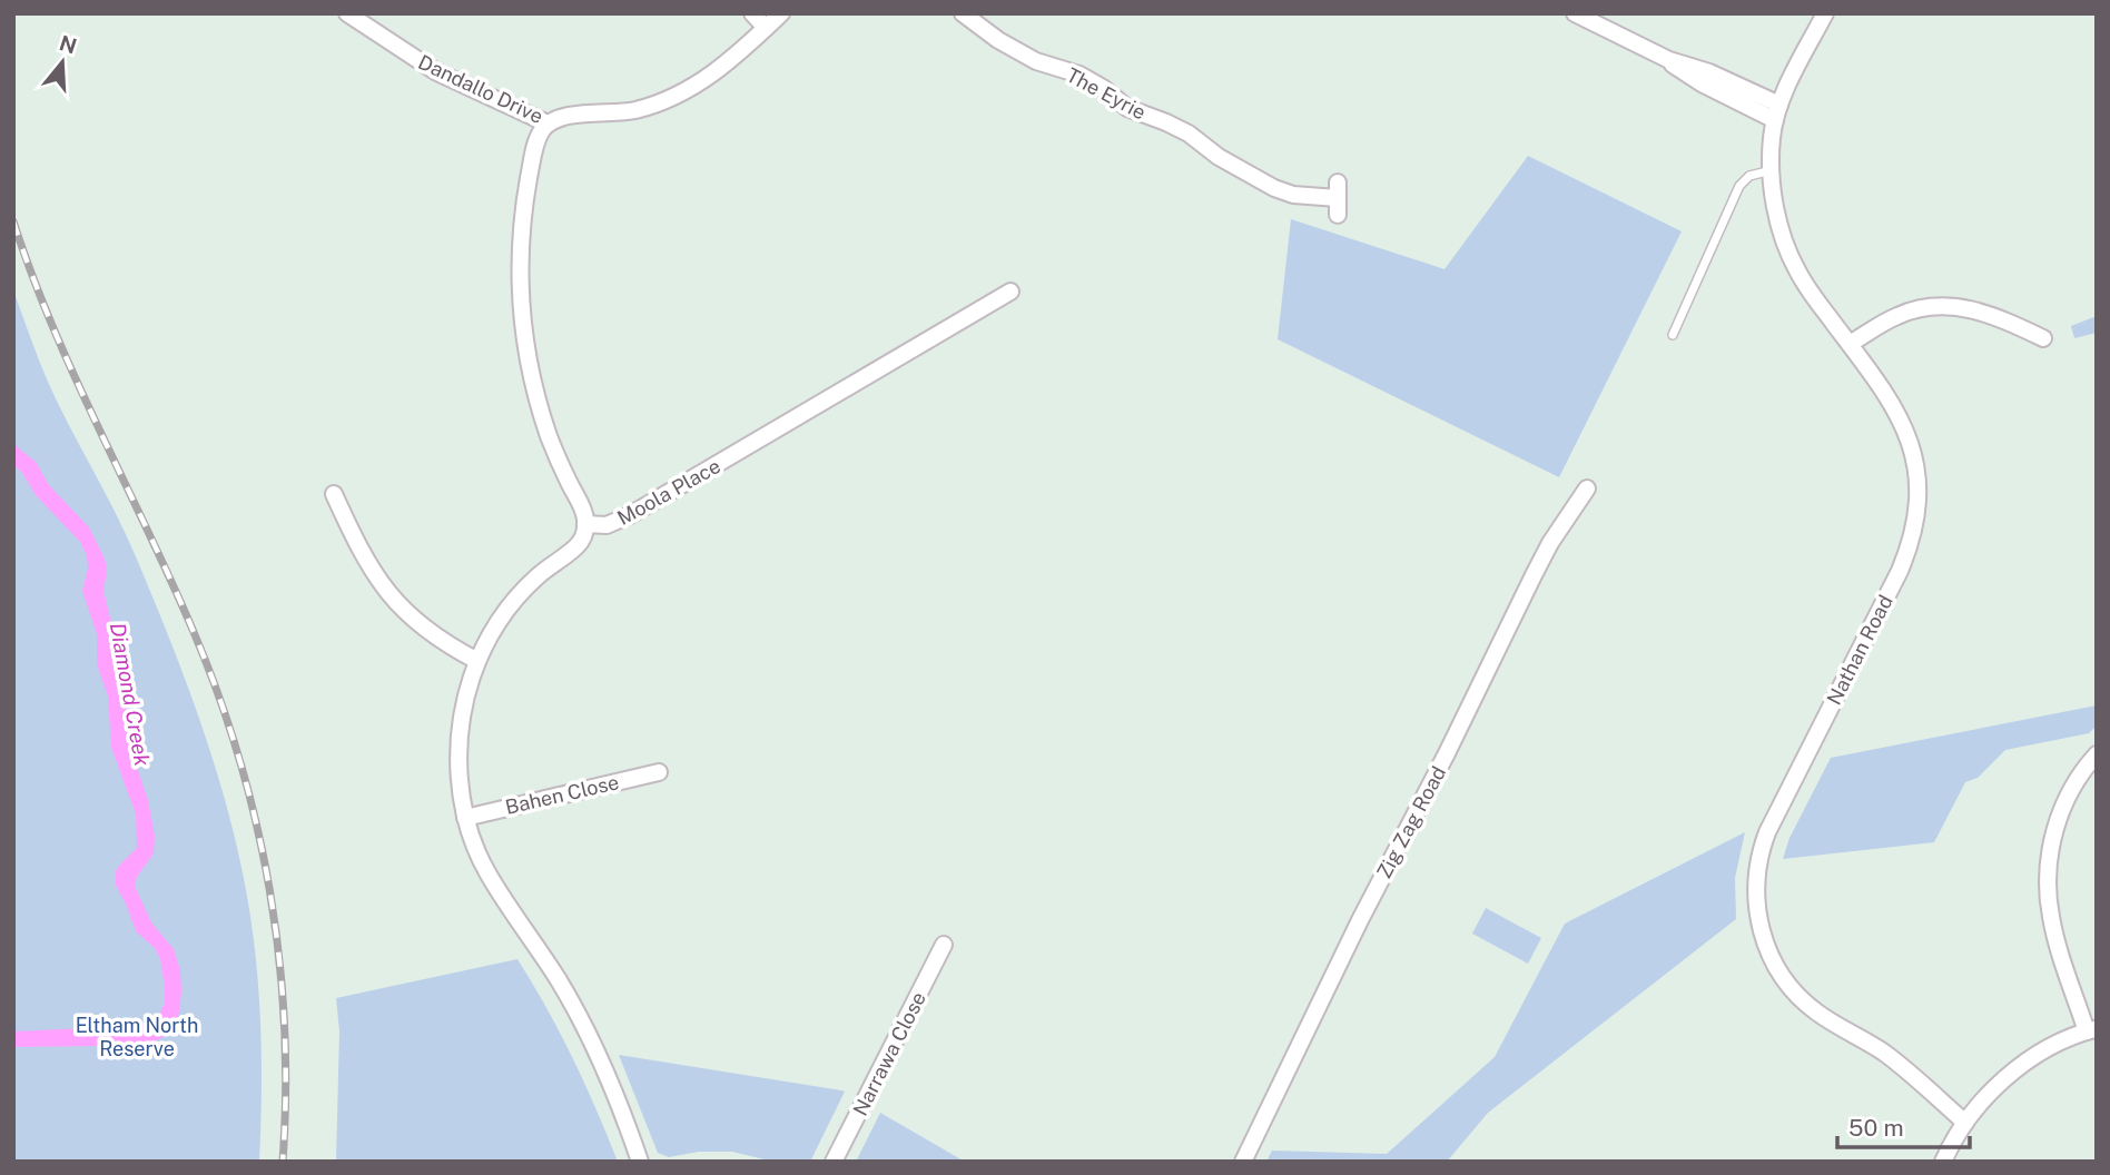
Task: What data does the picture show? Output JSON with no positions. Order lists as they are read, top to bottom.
{
  "streets": {
    "street": [
      "Dandallo Drive",
      "The Eyrie",
      "Moola Place",
      "Nathan Road",
      "Bahen Close",
      "Zig Zag Road",
      "Narrawa Close"
    ]
  },
  "water": ["Diamond Creek"],
  "parks": ["Eltham North Reserve"],
  "scale_bar": "50 m",
  "north": "top"
}
